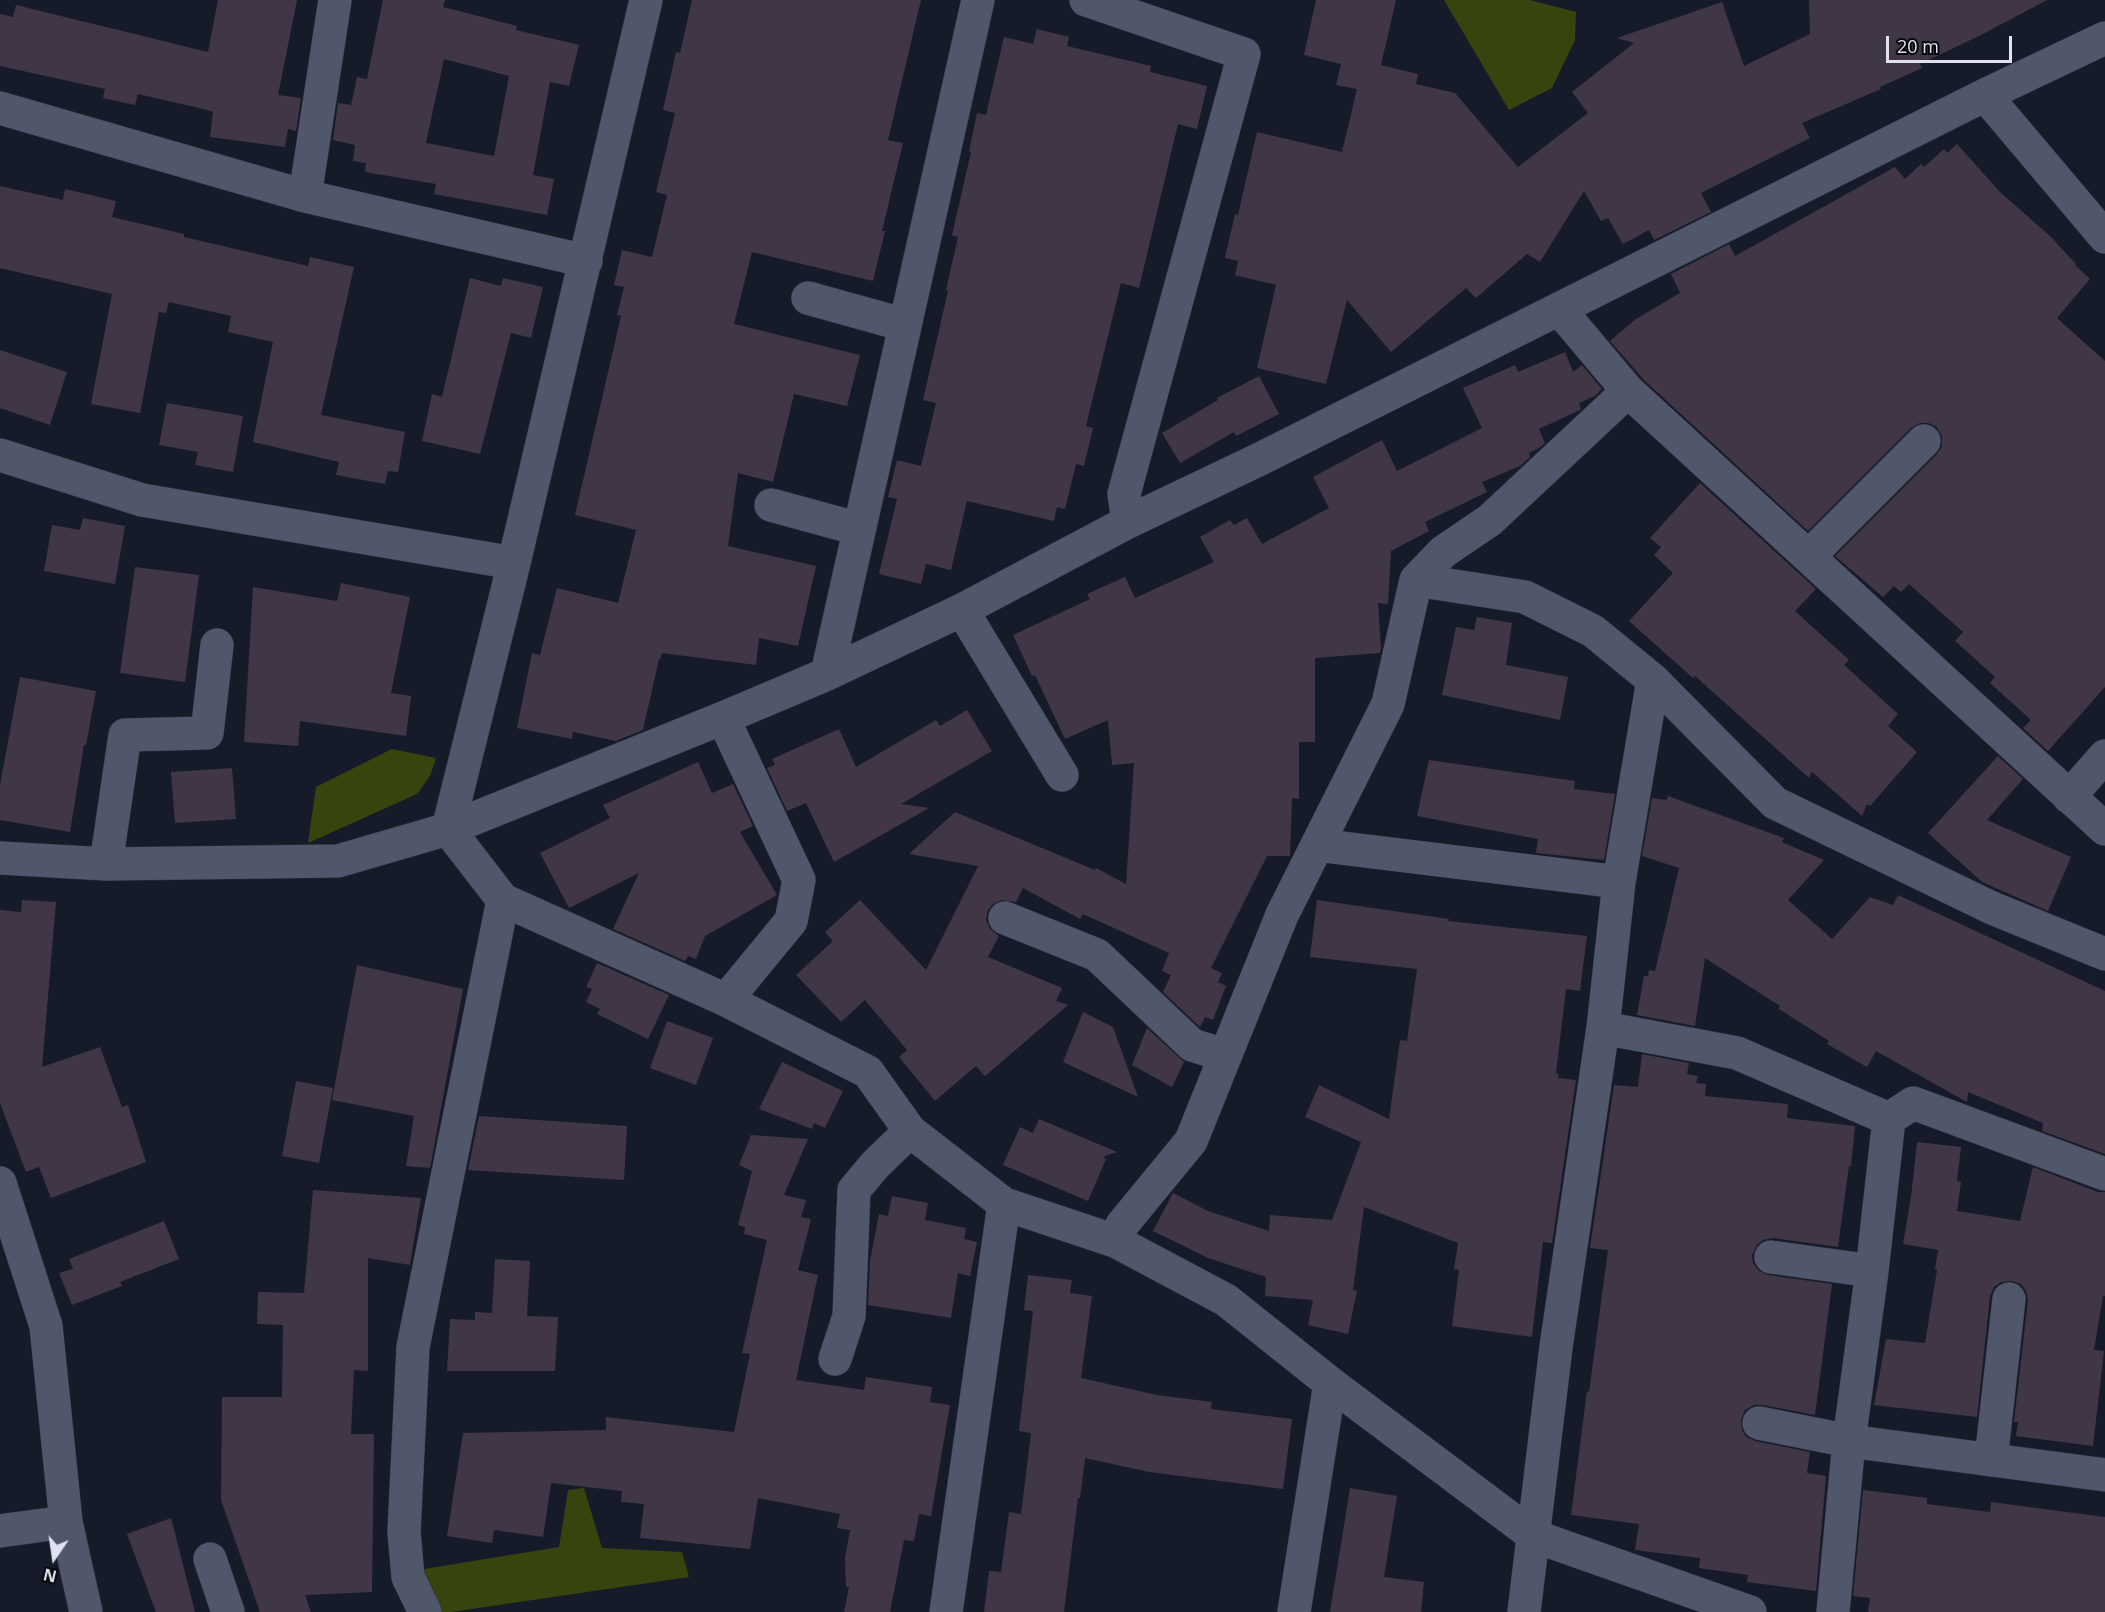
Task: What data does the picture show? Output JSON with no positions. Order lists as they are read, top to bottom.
{
  "scale_bar": "20 m",
  "north": "bottom"
}
